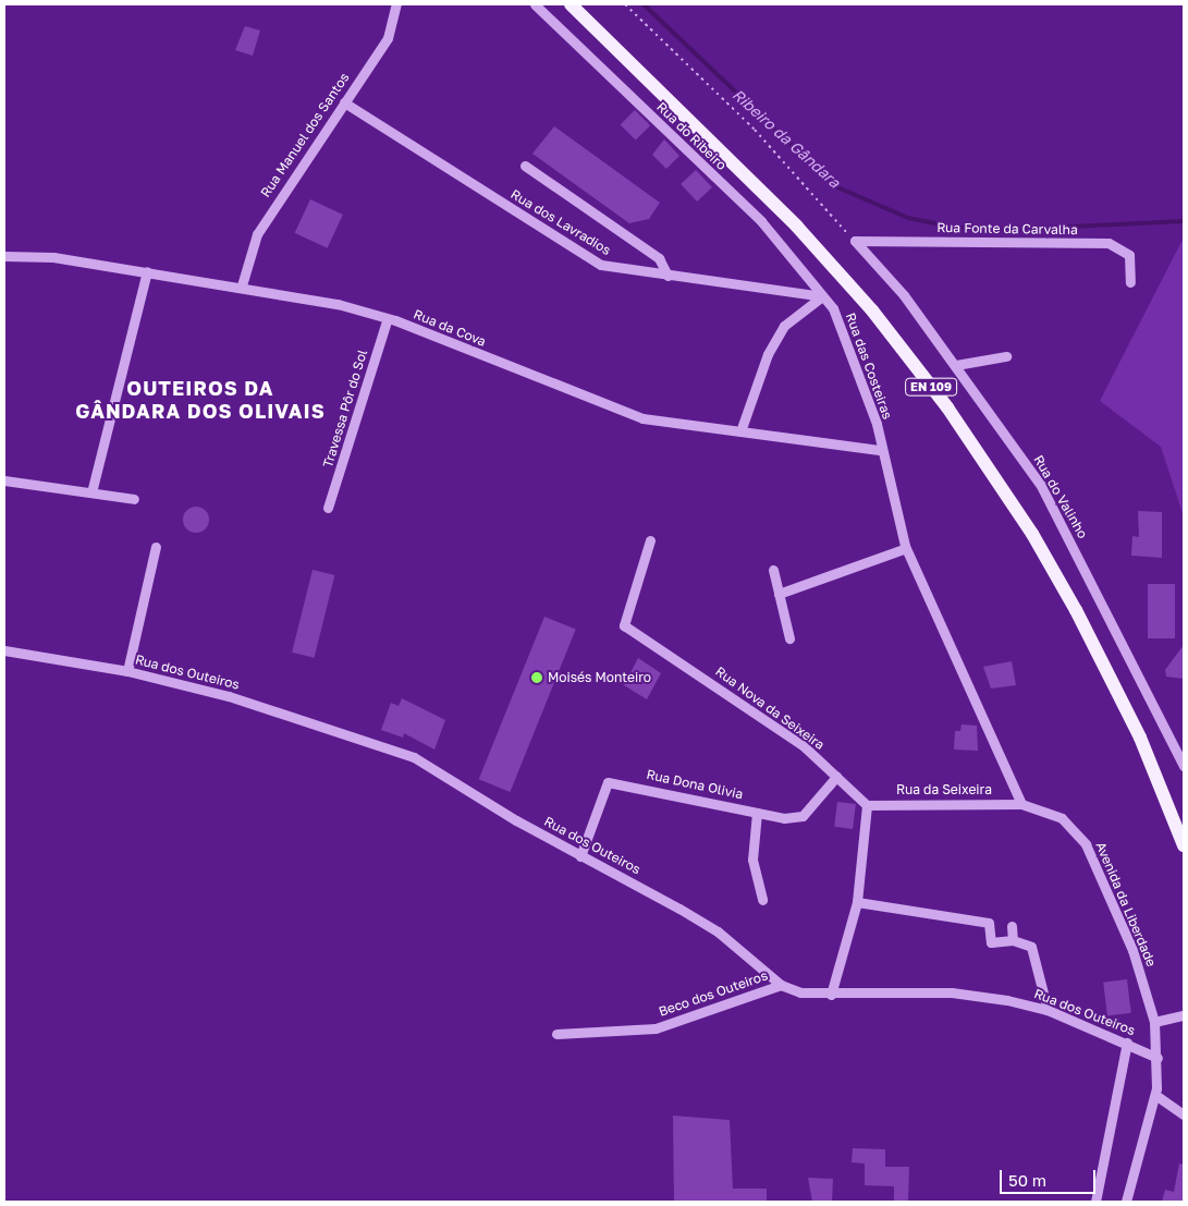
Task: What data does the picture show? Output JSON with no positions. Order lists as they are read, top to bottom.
{
  "streets": {
    "main road": ["EN 109"],
    "street": [
      "Rua Manuel dos Santos",
      "Rua do Ribeiro",
      "Rua dos Lavradios",
      "Rua Fonte da Carvalha",
      "Rua da Cova",
      "Rua das Costeiras",
      "Travessa Pôr do Sol",
      "Rua do Valinho",
      "Rua dos Outeiros",
      "Rua Nova da Seixeira",
      "Rua Dona Olivia",
      "Rua da Seixeira",
      "Avenida da Liberdade",
      "Beco dos Outeiros"
    ]
  },
  "crossings": [
    ["Rua Manuel dos Santos", "Rua dos Lavradios"],
    ["Rua Manuel dos Santos", "Rua da Cova"],
    ["Rua do Ribeiro", "Rua dos Lavradios"],
    ["Rua do Ribeiro", "Rua das Costeiras"],
    ["Rua dos Lavradios", "Rua das Costeiras"],
    ["Rua Fonte da Carvalha", "Rua do Valinho"],
    ["Rua da Cova", "Rua das Costeiras"],
    ["Rua da Cova", "Travessa Pôr do Sol"],
    ["Rua dos Outeiros", "Rua Dona Olivia"],
    ["Rua dos Outeiros", "Avenida da Liberdade"],
    ["Rua dos Outeiros", "Beco dos Outeiros"],
    ["Rua Nova da Seixeira", "Rua Dona Olivia"],
    ["Rua Nova da Seixeira", "Rua da Seixeira"],
    ["Rua da Seixeira", "Avenida da Liberdade"]
  ],
  "districts": ["OUTEIROS DA GÂNDARA DOS OLIVAIS"],
  "water": ["Ribeiro da Gândara"],
  "places": ["Moisés Monteiro"],
  "scale_bar": "50 m"
}
